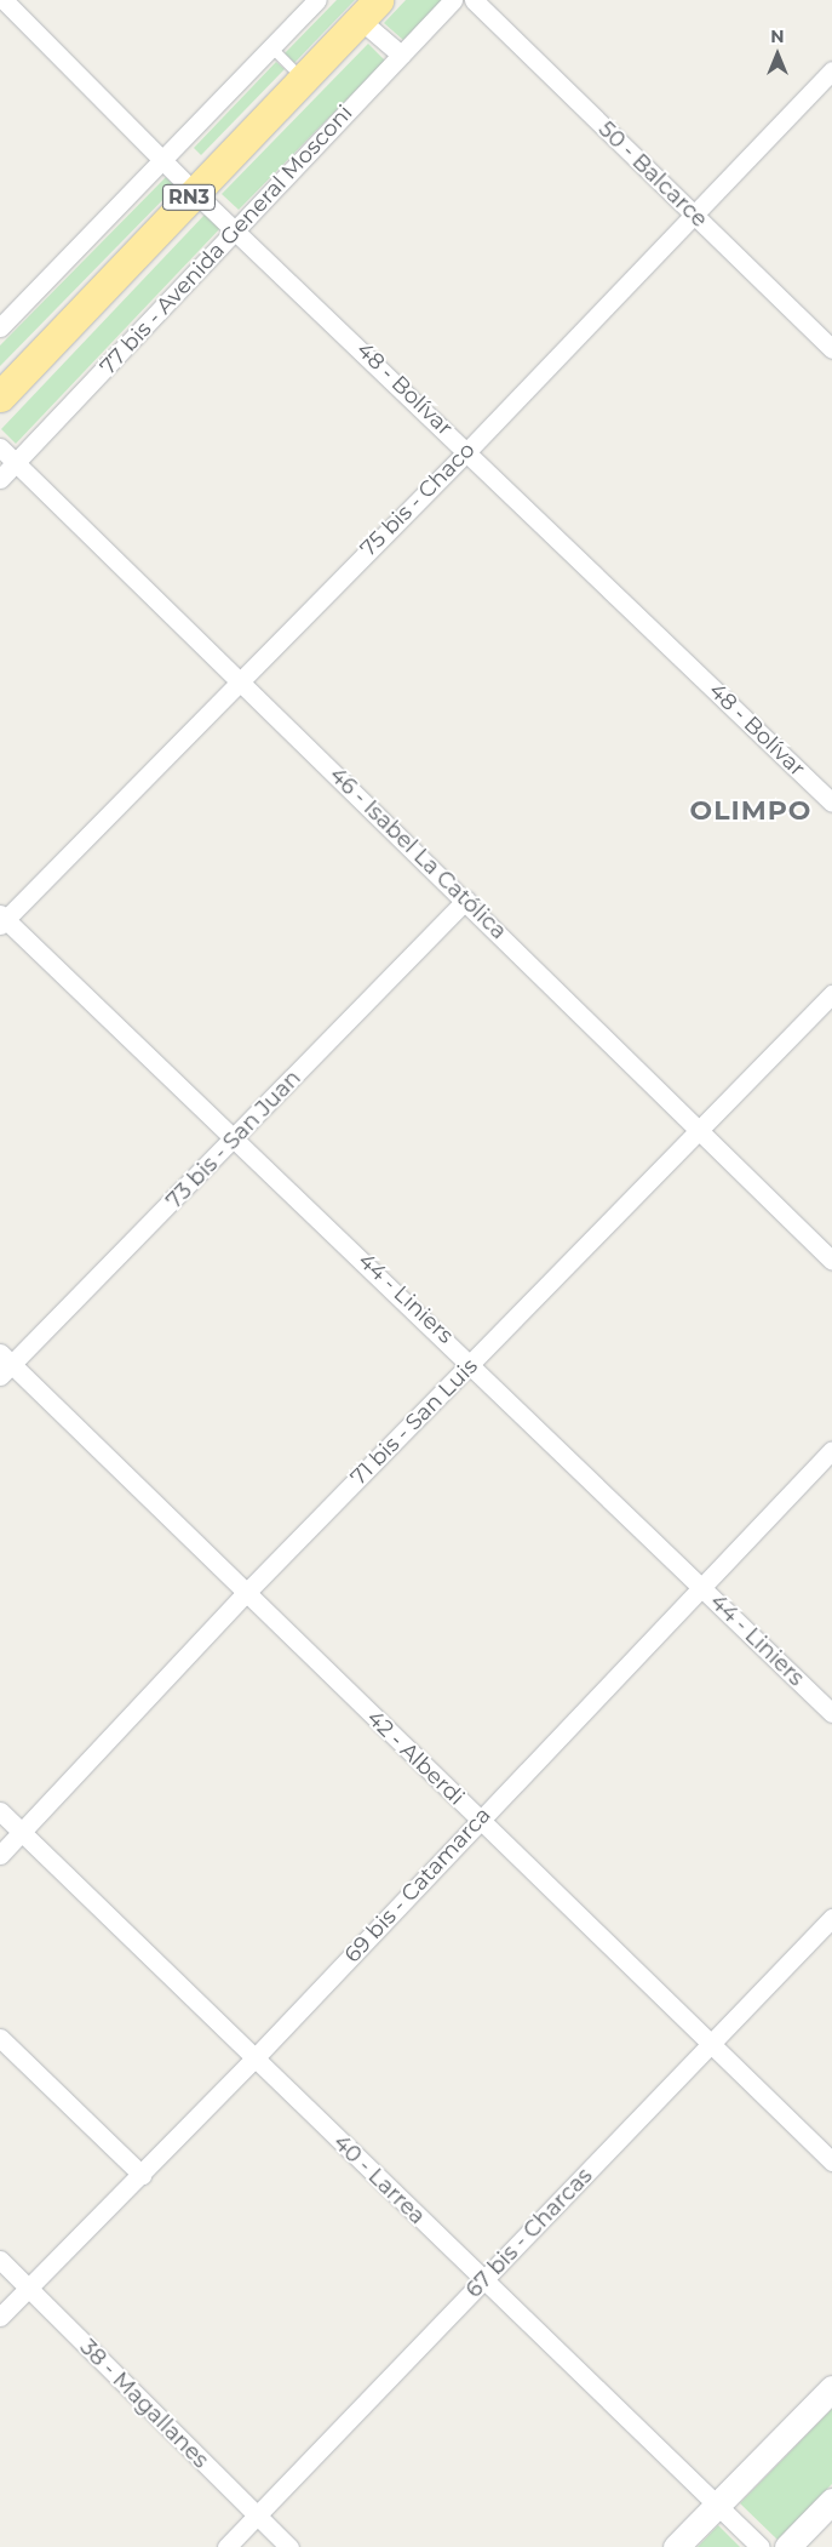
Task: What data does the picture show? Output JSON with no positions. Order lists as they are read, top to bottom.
{
  "streets": {
    "highway": ["RN3"],
    "street": [
      "50 - Balcarce",
      "77 bis - Avenida General Mosconi",
      "48 - Bolívar",
      "75 bis - Chaco",
      "46 - Isabel La Católica",
      "73 bis - San Juan",
      "44 - Liniers",
      "71 bis - San Luis",
      "42 - Alberdi",
      "69 bis - Catamarca",
      "40 - Larrea",
      "67 bis - Charcas",
      "38 - Magallanes"
    ]
  },
  "crossings": [
    ["50 - Balcarce", "75 bis - Chaco"],
    ["RN3", "48 - Bolívar"],
    ["77 bis - Avenida General Mosconi", "48 - Bolívar"],
    ["77 bis - Avenida General Mosconi", "46 - Isabel La Católica"],
    ["48 - Bolívar", "75 bis - Chaco"],
    ["75 bis - Chaco", "46 - Isabel La Católica"],
    ["75 bis - Chaco", "44 - Liniers"],
    ["46 - Isabel La Católica", "73 bis - San Juan"],
    ["46 - Isabel La Católica", "71 bis - San Luis"],
    ["73 bis - San Juan", "44 - Liniers"],
    ["73 bis - San Juan", "42 - Alberdi"],
    ["44 - Liniers", "71 bis - San Luis"],
    ["44 - Liniers", "69 bis - Catamarca"],
    ["71 bis - San Luis", "42 - Alberdi"],
    ["71 bis - San Luis", "40 - Larrea"],
    ["42 - Alberdi", "69 bis - Catamarca"],
    ["42 - Alberdi", "67 bis - Charcas"],
    ["69 bis - Catamarca", "40 - Larrea"],
    ["69 bis - Catamarca", "38 - Magallanes"],
    ["40 - Larrea", "67 bis - Charcas"],
    ["67 bis - Charcas", "38 - Magallanes"]
  ],
  "districts": ["OLIMPO"],
  "north": "top"
}
